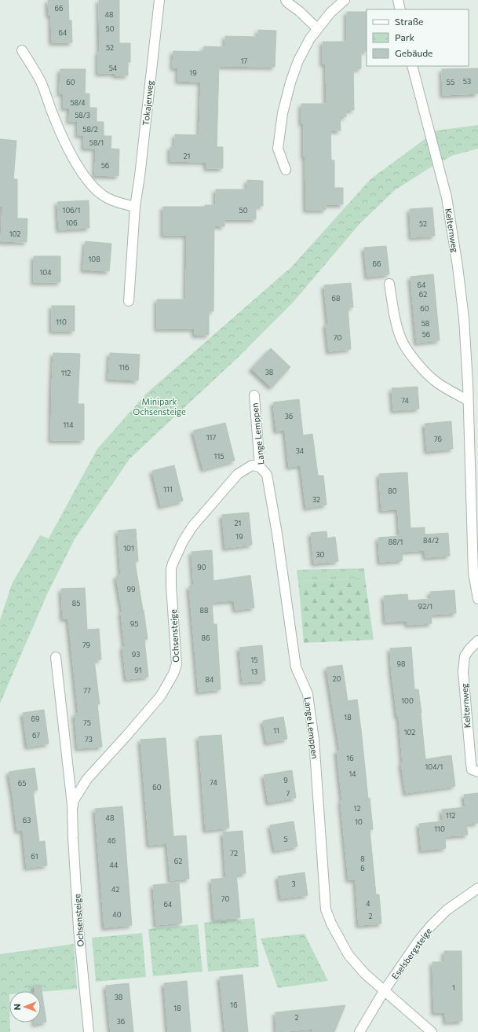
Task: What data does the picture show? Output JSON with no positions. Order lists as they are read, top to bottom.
{
  "streets": {
    "street": [
      "Tokajerweg",
      "Kelternweg",
      "Lange Lemppen",
      "Ochsensteige",
      "Eselsbergsteige"
    ]
  },
  "crossings": [
    ["Lange Lemppen", "Ochsensteige"],
    ["Lange Lemppen", "Eselsbergsteige"]
  ],
  "parks": ["Minipark Ochsensteige"],
  "house_numbers": [
    "66",
    "48",
    "50",
    "64",
    "52",
    "17",
    "54",
    "19",
    "53",
    "60",
    "55",
    "58/4",
    "58/3",
    "58/2",
    "58/1",
    "21",
    "56",
    "106/1",
    "50",
    "106",
    "52",
    "102",
    "108",
    "66",
    "104",
    "64",
    "62",
    "68",
    "60",
    "110",
    "58",
    "56",
    "70",
    "116",
    "38",
    "112",
    "74",
    "36",
    "114",
    "117",
    "76",
    "34",
    "115",
    "111",
    "80",
    "32",
    "21",
    "19",
    "84/2",
    "88/1",
    "101",
    "30",
    "90",
    "99",
    "85",
    "92/1",
    "88",
    "95",
    "86",
    "79",
    "93",
    "15",
    "98",
    "91",
    "13",
    "20",
    "84",
    "77",
    "100",
    "18",
    "69",
    "75",
    "11",
    "102",
    "67",
    "73",
    "16",
    "104/1",
    "14",
    "9",
    "74",
    "65",
    "60",
    "7",
    "12",
    "112",
    "48",
    "63",
    "10",
    "110",
    "5",
    "46",
    "72",
    "61",
    "8",
    "62",
    "44",
    "6",
    "3",
    "42",
    "70",
    "4",
    "64",
    "40",
    "2",
    "1",
    "38",
    "16",
    "18",
    "2",
    "36"
  ],
  "legend": ["Straße", "Park", "Gebäude"],
  "north": "left"
}
